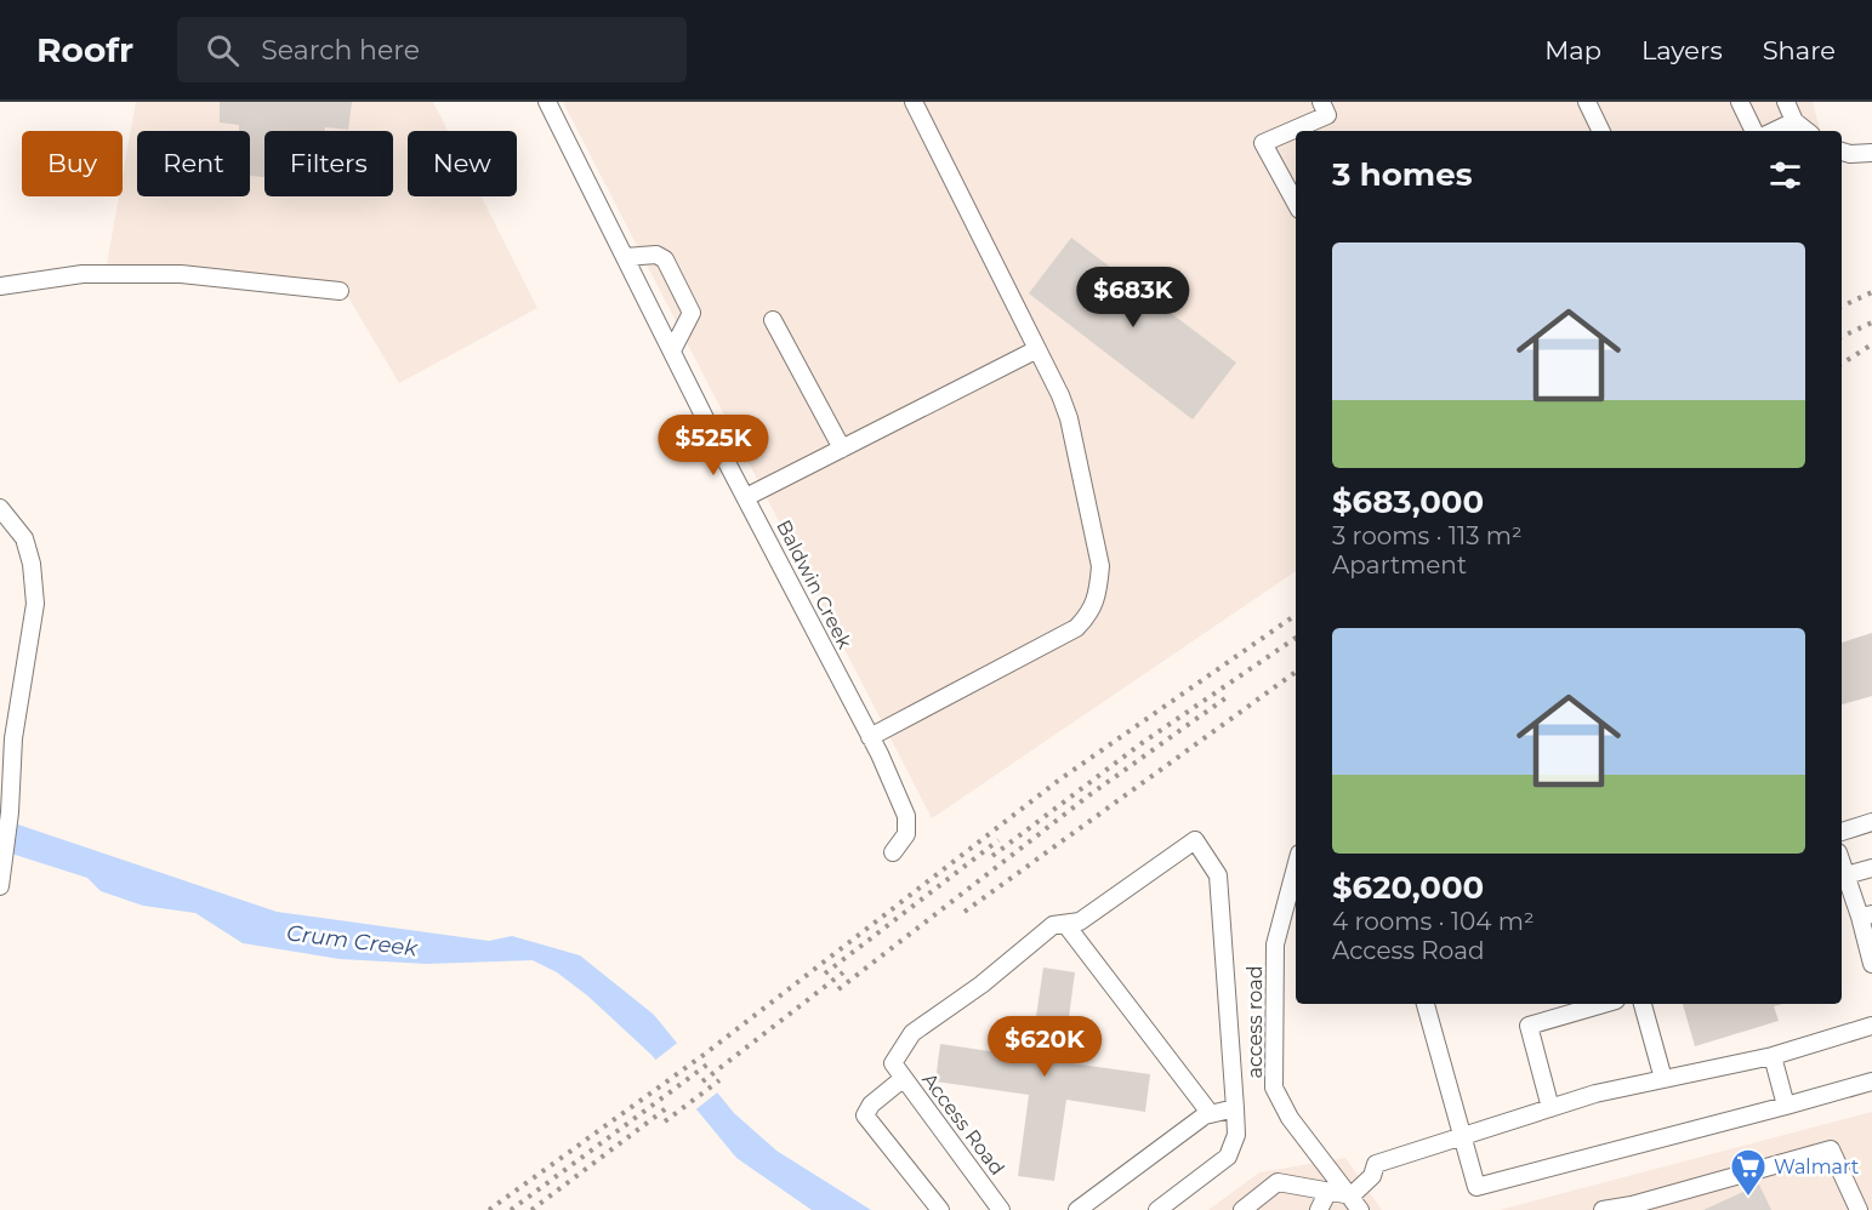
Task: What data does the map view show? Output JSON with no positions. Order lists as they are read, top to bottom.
{
  "streets": {
    "street": ["Baldwin Creek", "access road", "Access Road"]
  },
  "water": ["Crum Creek"],
  "places": {
    "supermarket": ["Walmart"]
  },
  "page": {
    "header": "Roofr",
    "search": "Search here",
    "nav": ["Map", "Layers", "Share"],
    "chip": [
      "Buy",
      "Rent",
      "Filters",
      "New"
    ],
    "heading": "3 homes",
    "list": [
      {
        "name": "$683,000",
        "note": "3 rooms · 113 m² · Apartment"
      },
      {
        "name": "$620,000",
        "note": "4 rooms · 104 m² · Access Road"
      }
    ],
    "price": ["$683K", "$525K", "$620K"]
  }
}
